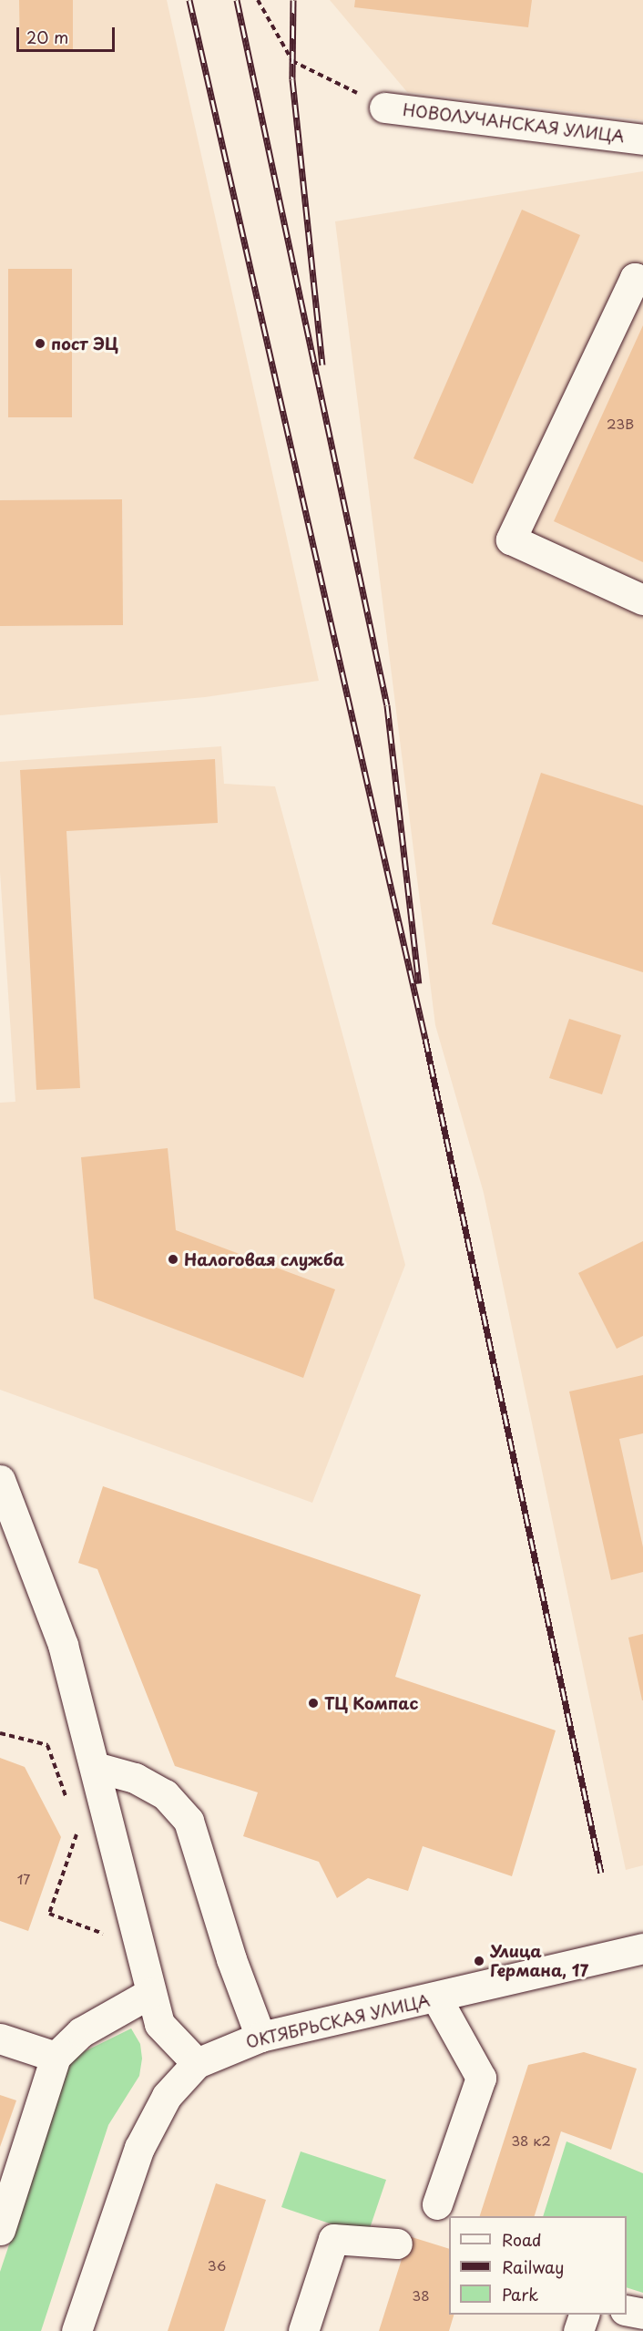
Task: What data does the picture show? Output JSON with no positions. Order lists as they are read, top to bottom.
{
  "streets": {
    "main road": ["НОВОЛУЧАНСКАЯ УЛИЦА", "ОКТЯБРЬСКАЯ УЛИЦА"]
  },
  "places": [
    "пост ЭЦ",
    "Налоговая служба",
    "ТЦ Компас",
    "Улица Германа, 17"
  ],
  "house_numbers": [
    "23В",
    "17",
    "38 к2",
    "36",
    "38"
  ],
  "legend": ["Road", "Railway", "Park"],
  "scale_bar": "20 m"
}
